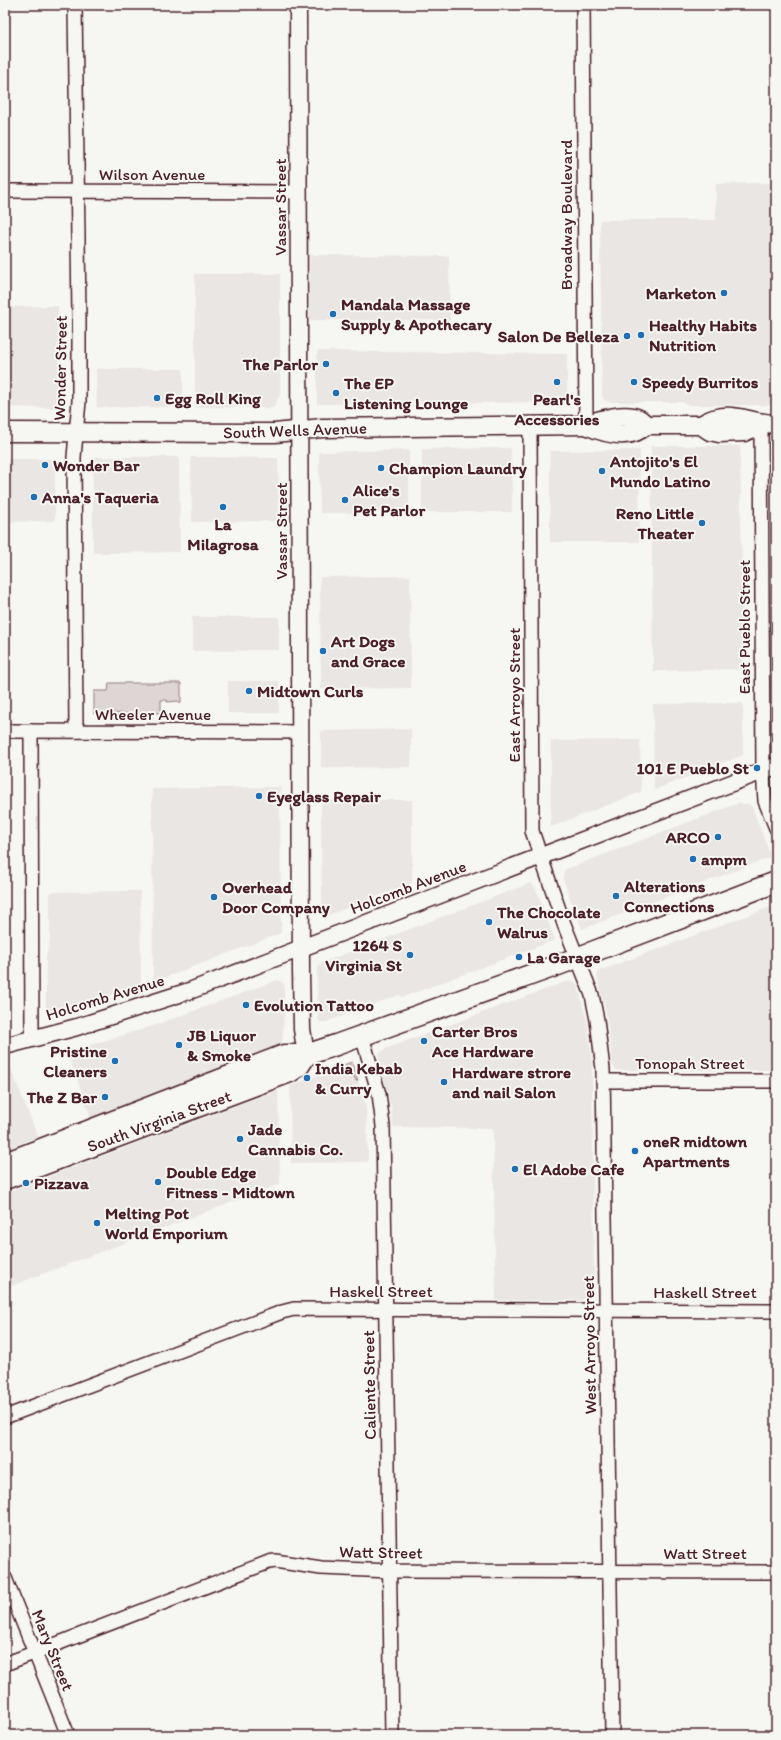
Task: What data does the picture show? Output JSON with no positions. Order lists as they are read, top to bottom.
{
  "streets": {
    "main road": ["South Wells Avenue", "South Virginia Street"],
    "street": [
      "Wilson Avenue",
      "Vassar Street",
      "Broadway Boulevard",
      "Wonder Street",
      "East Pueblo Street",
      "East Arroyo Street",
      "Wheeler Avenue",
      "Holcomb Avenue",
      "Tonopah Street",
      "Haskell Street",
      "West Arroyo Street",
      "Caliente Street",
      "Watt Street",
      "Mary Street"
    ]
  },
  "crossings": [
    ["Wilson Avenue", "Vassar Street"],
    ["Wilson Avenue", "Wonder Street"],
    ["Vassar Street", "South Wells Avenue"],
    ["Vassar Street", "Wheeler Avenue"],
    ["Vassar Street", "Holcomb Avenue"],
    ["Vassar Street", "South Virginia Street"],
    ["Broadway Boulevard", "South Wells Avenue"],
    ["Wonder Street", "South Wells Avenue"],
    ["Wonder Street", "Wheeler Avenue"],
    ["South Wells Avenue", "East Pueblo Street"],
    ["South Wells Avenue", "East Arroyo Street"],
    ["East Pueblo Street", "Holcomb Avenue"],
    ["East Arroyo Street", "Holcomb Avenue"],
    ["East Arroyo Street", "South Virginia Street"],
    ["East Arroyo Street", "West Arroyo Street"],
    ["Tonopah Street", "West Arroyo Street"],
    ["South Virginia Street", "West Arroyo Street"],
    ["South Virginia Street", "Caliente Street"],
    ["Haskell Street", "West Arroyo Street"],
    ["Haskell Street", "Caliente Street"],
    ["West Arroyo Street", "Watt Street"],
    ["Caliente Street", "Watt Street"],
    ["Watt Street", "Mary Street"]
  ],
  "places": [
    "Marketon",
    "Mandala Massage Supply & Apothecary",
    "Healthy Habits Nutrition",
    "Salon De Belleza",
    "The Parlor",
    "Pearl's Accessories",
    "Speedy Burritos",
    "The EP Listening Lounge",
    "Egg Roll King",
    "Wonder Bar",
    "Champion Laundry",
    "Antojito's El Mundo Latino",
    "Anna's Taqueria",
    "Alice's Pet Parlor",
    "La Milagrosa",
    "Reno Little Theater",
    "Art Dogs and Grace",
    "Midtown Curls",
    "101 E Pueblo St",
    "Eyeglass Repair",
    "ARCO",
    "ampm",
    "Alterations Connections",
    "Overhead Door Company",
    "The Chocolate Walrus",
    "1264 S Virginia St",
    "La Garage",
    "Evolution Tattoo",
    "Carter Bros Ace Hardware",
    "JB Liquor & Smoke",
    "Pristine Cleaners",
    "India Kebab & Curry",
    "Hardware strore and nail Salon",
    "The Z Bar",
    "Jade Cannabis Co.",
    "oneR midtown Apartments",
    "El Adobe Cafe",
    "Double Edge Fitness - Midtown",
    "Pizzava",
    "Melting Pot World Emporium"
  ]
}
